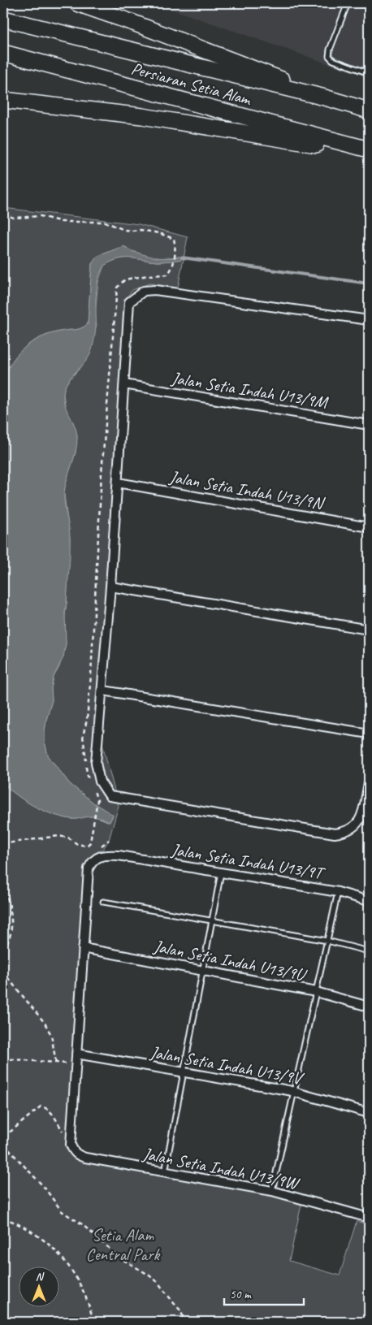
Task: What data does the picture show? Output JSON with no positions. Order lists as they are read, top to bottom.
{
  "streets": {
    "highway": ["Persiaran Setia Alam"],
    "street": [
      "Jalan Setia Indah U13/9M",
      "Jalan Setia Indah U13/9N",
      "Jalan Setia Indah U13/9T",
      "Jalan Setia Indah U13/9U",
      "Jalan Setia Indah U13/9V",
      "Jalan Setia Indah U13/9W"
    ]
  },
  "crossings": [
    ["Jalan Setia Indah U13/9T", "Jalan Setia Indah U13/9U"],
    ["Jalan Setia Indah U13/9T", "Jalan Setia Indah U13/9V"],
    ["Jalan Setia Indah U13/9T", "Jalan Setia Indah U13/9W"]
  ],
  "parks": ["Setia Alam Central Park"],
  "scale_bar": "50 m",
  "north": "top"
}
